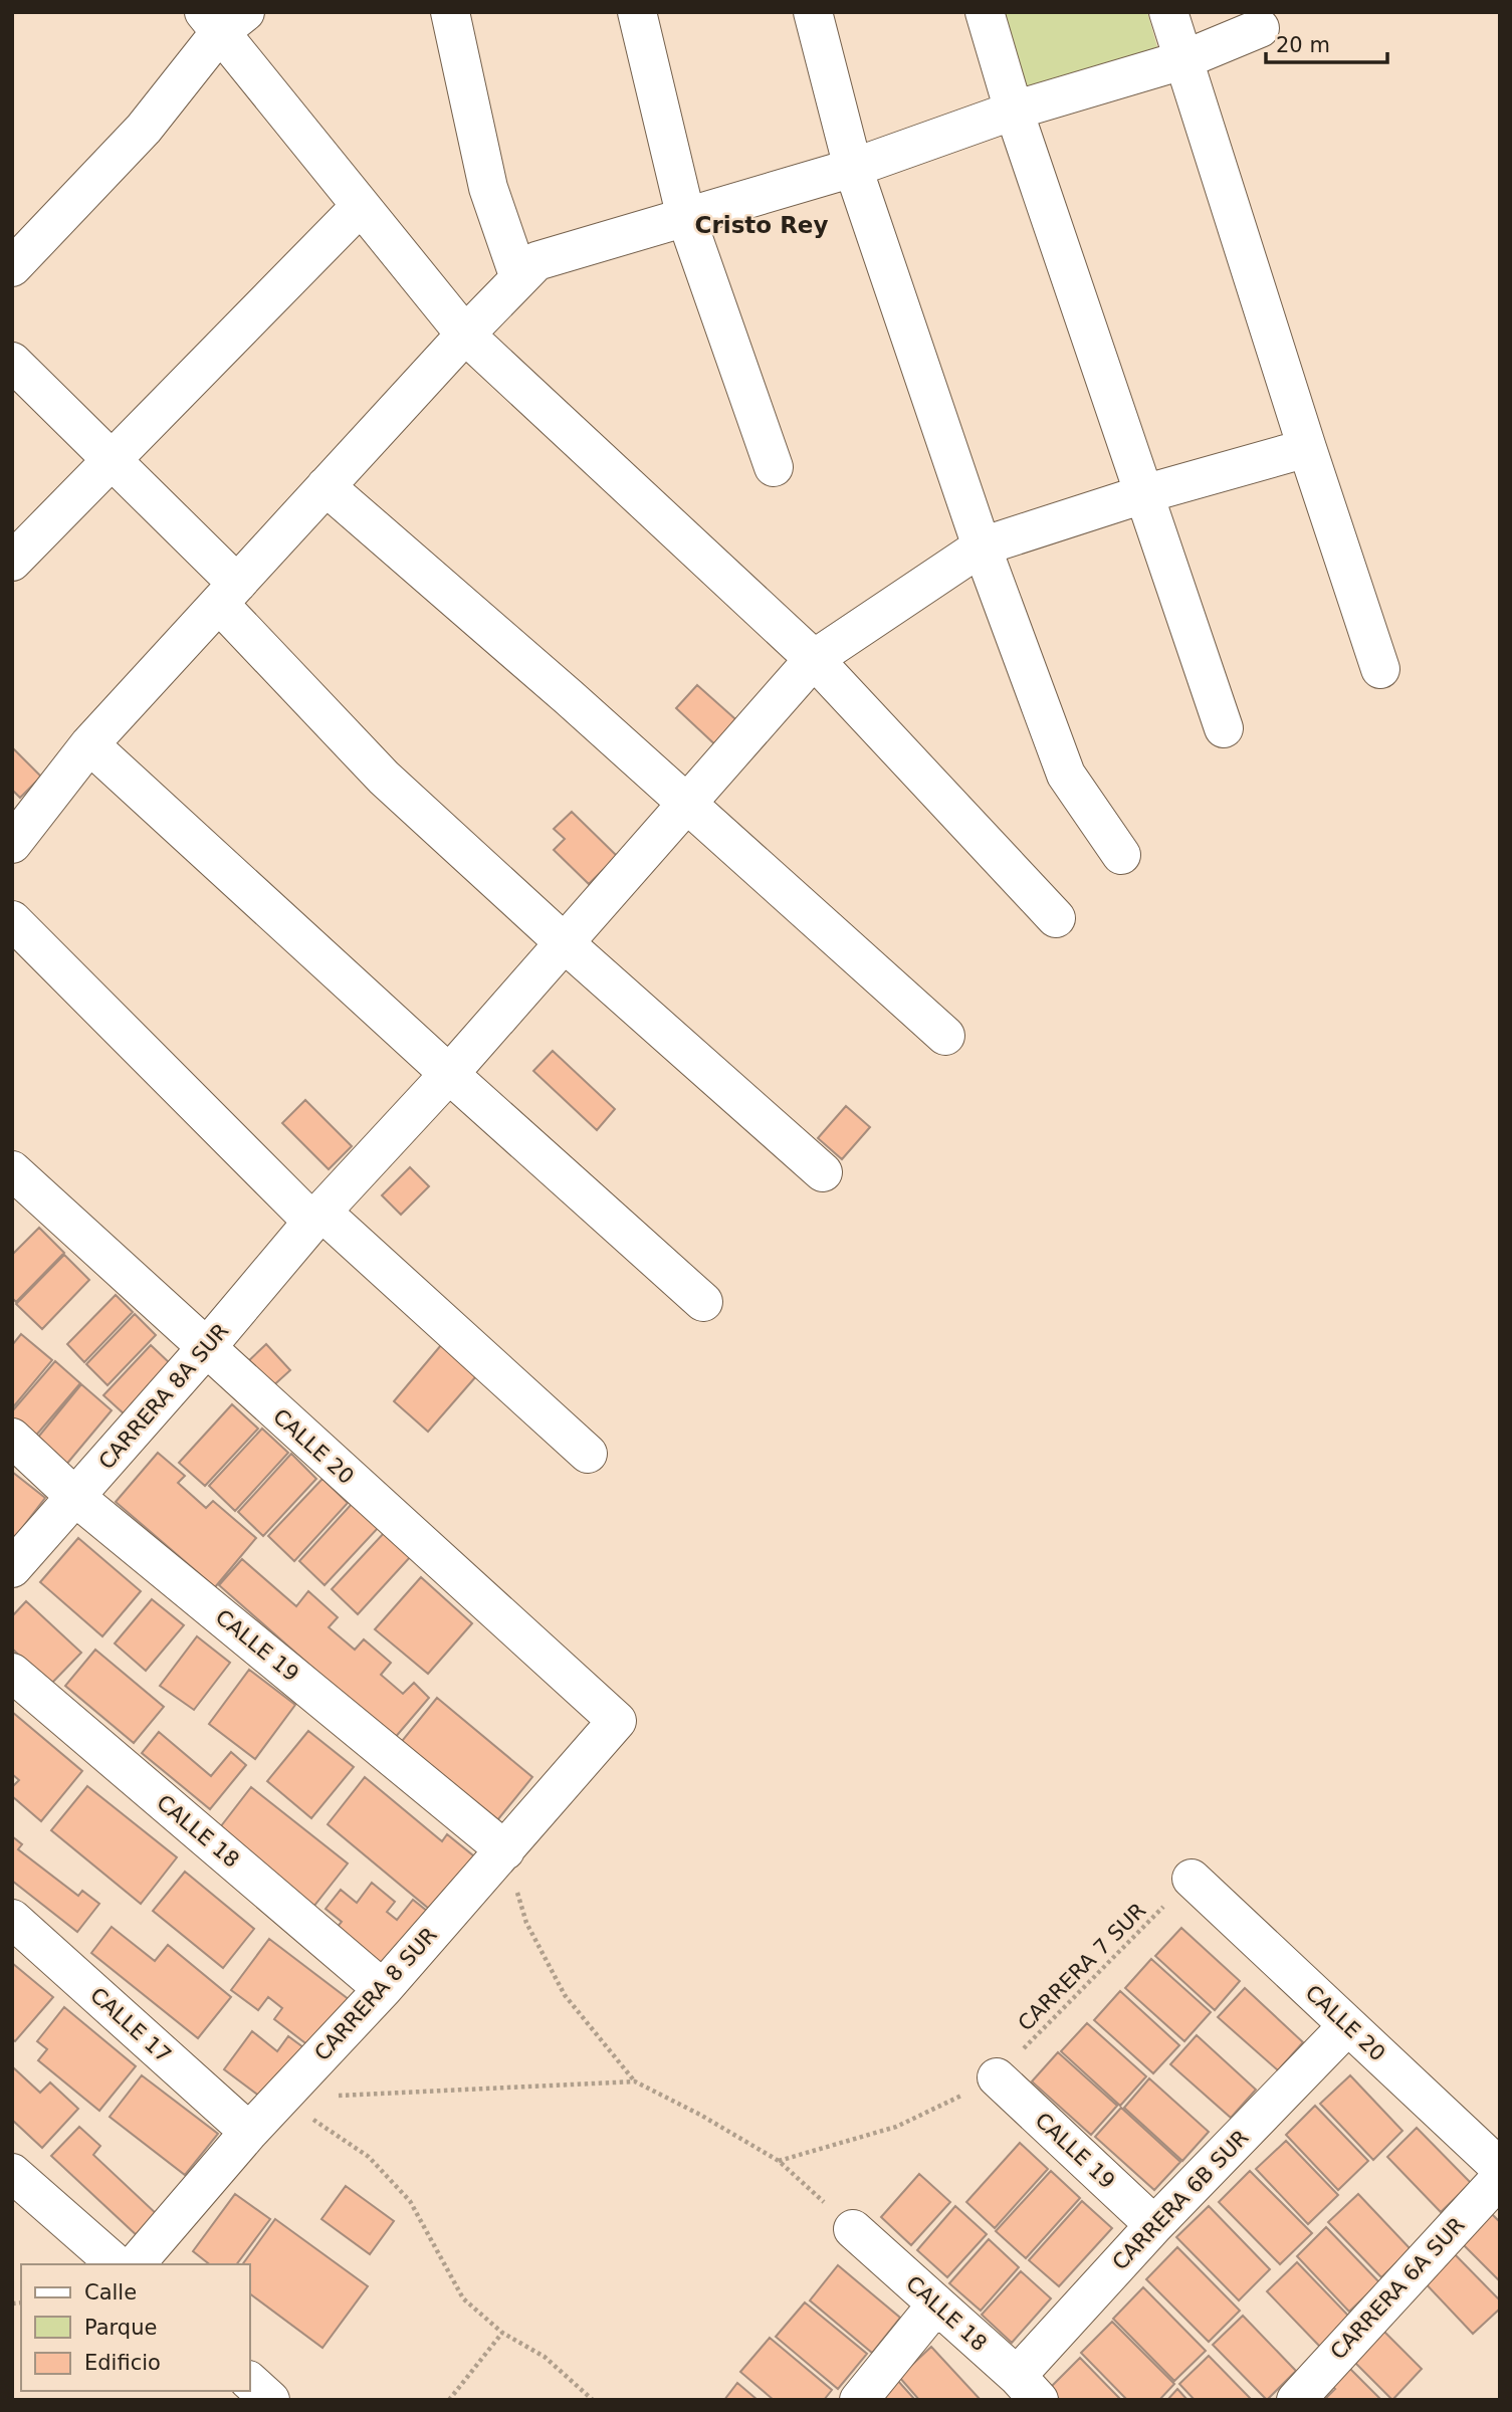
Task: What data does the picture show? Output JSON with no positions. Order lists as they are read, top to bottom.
{
  "streets": {
    "street": [
      "CARRERA 8A SUR",
      "CALLE 20",
      "CALLE 19",
      "CALLE 18",
      "CARRERA 8 SUR",
      "CALLE 17",
      "CARRERA 6B SUR",
      "CARRERA 6A SUR"
    ],
    "path": ["CARRERA 7 SUR"]
  },
  "crossings": [
    ["CARRERA 8A SUR", "CALLE 20"],
    ["CARRERA 8A SUR", "CALLE 19"],
    ["CALLE 20", "CARRERA 7 SUR"],
    ["CALLE 20", "CARRERA 8 SUR"],
    ["CALLE 20", "CARRERA 6B SUR"],
    ["CALLE 19", "CARRERA 7 SUR"],
    ["CALLE 19", "CARRERA 8 SUR"],
    ["CALLE 19", "CARRERA 6B SUR"],
    ["CALLE 18", "CARRERA 8 SUR"],
    ["CALLE 18", "CARRERA 6B SUR"],
    ["CARRERA 8 SUR", "CALLE 17"]
  ],
  "districts": ["Cristo Rey"],
  "legend": ["Calle", "Parque", "Edificio"],
  "scale_bar": "20 m"
}
